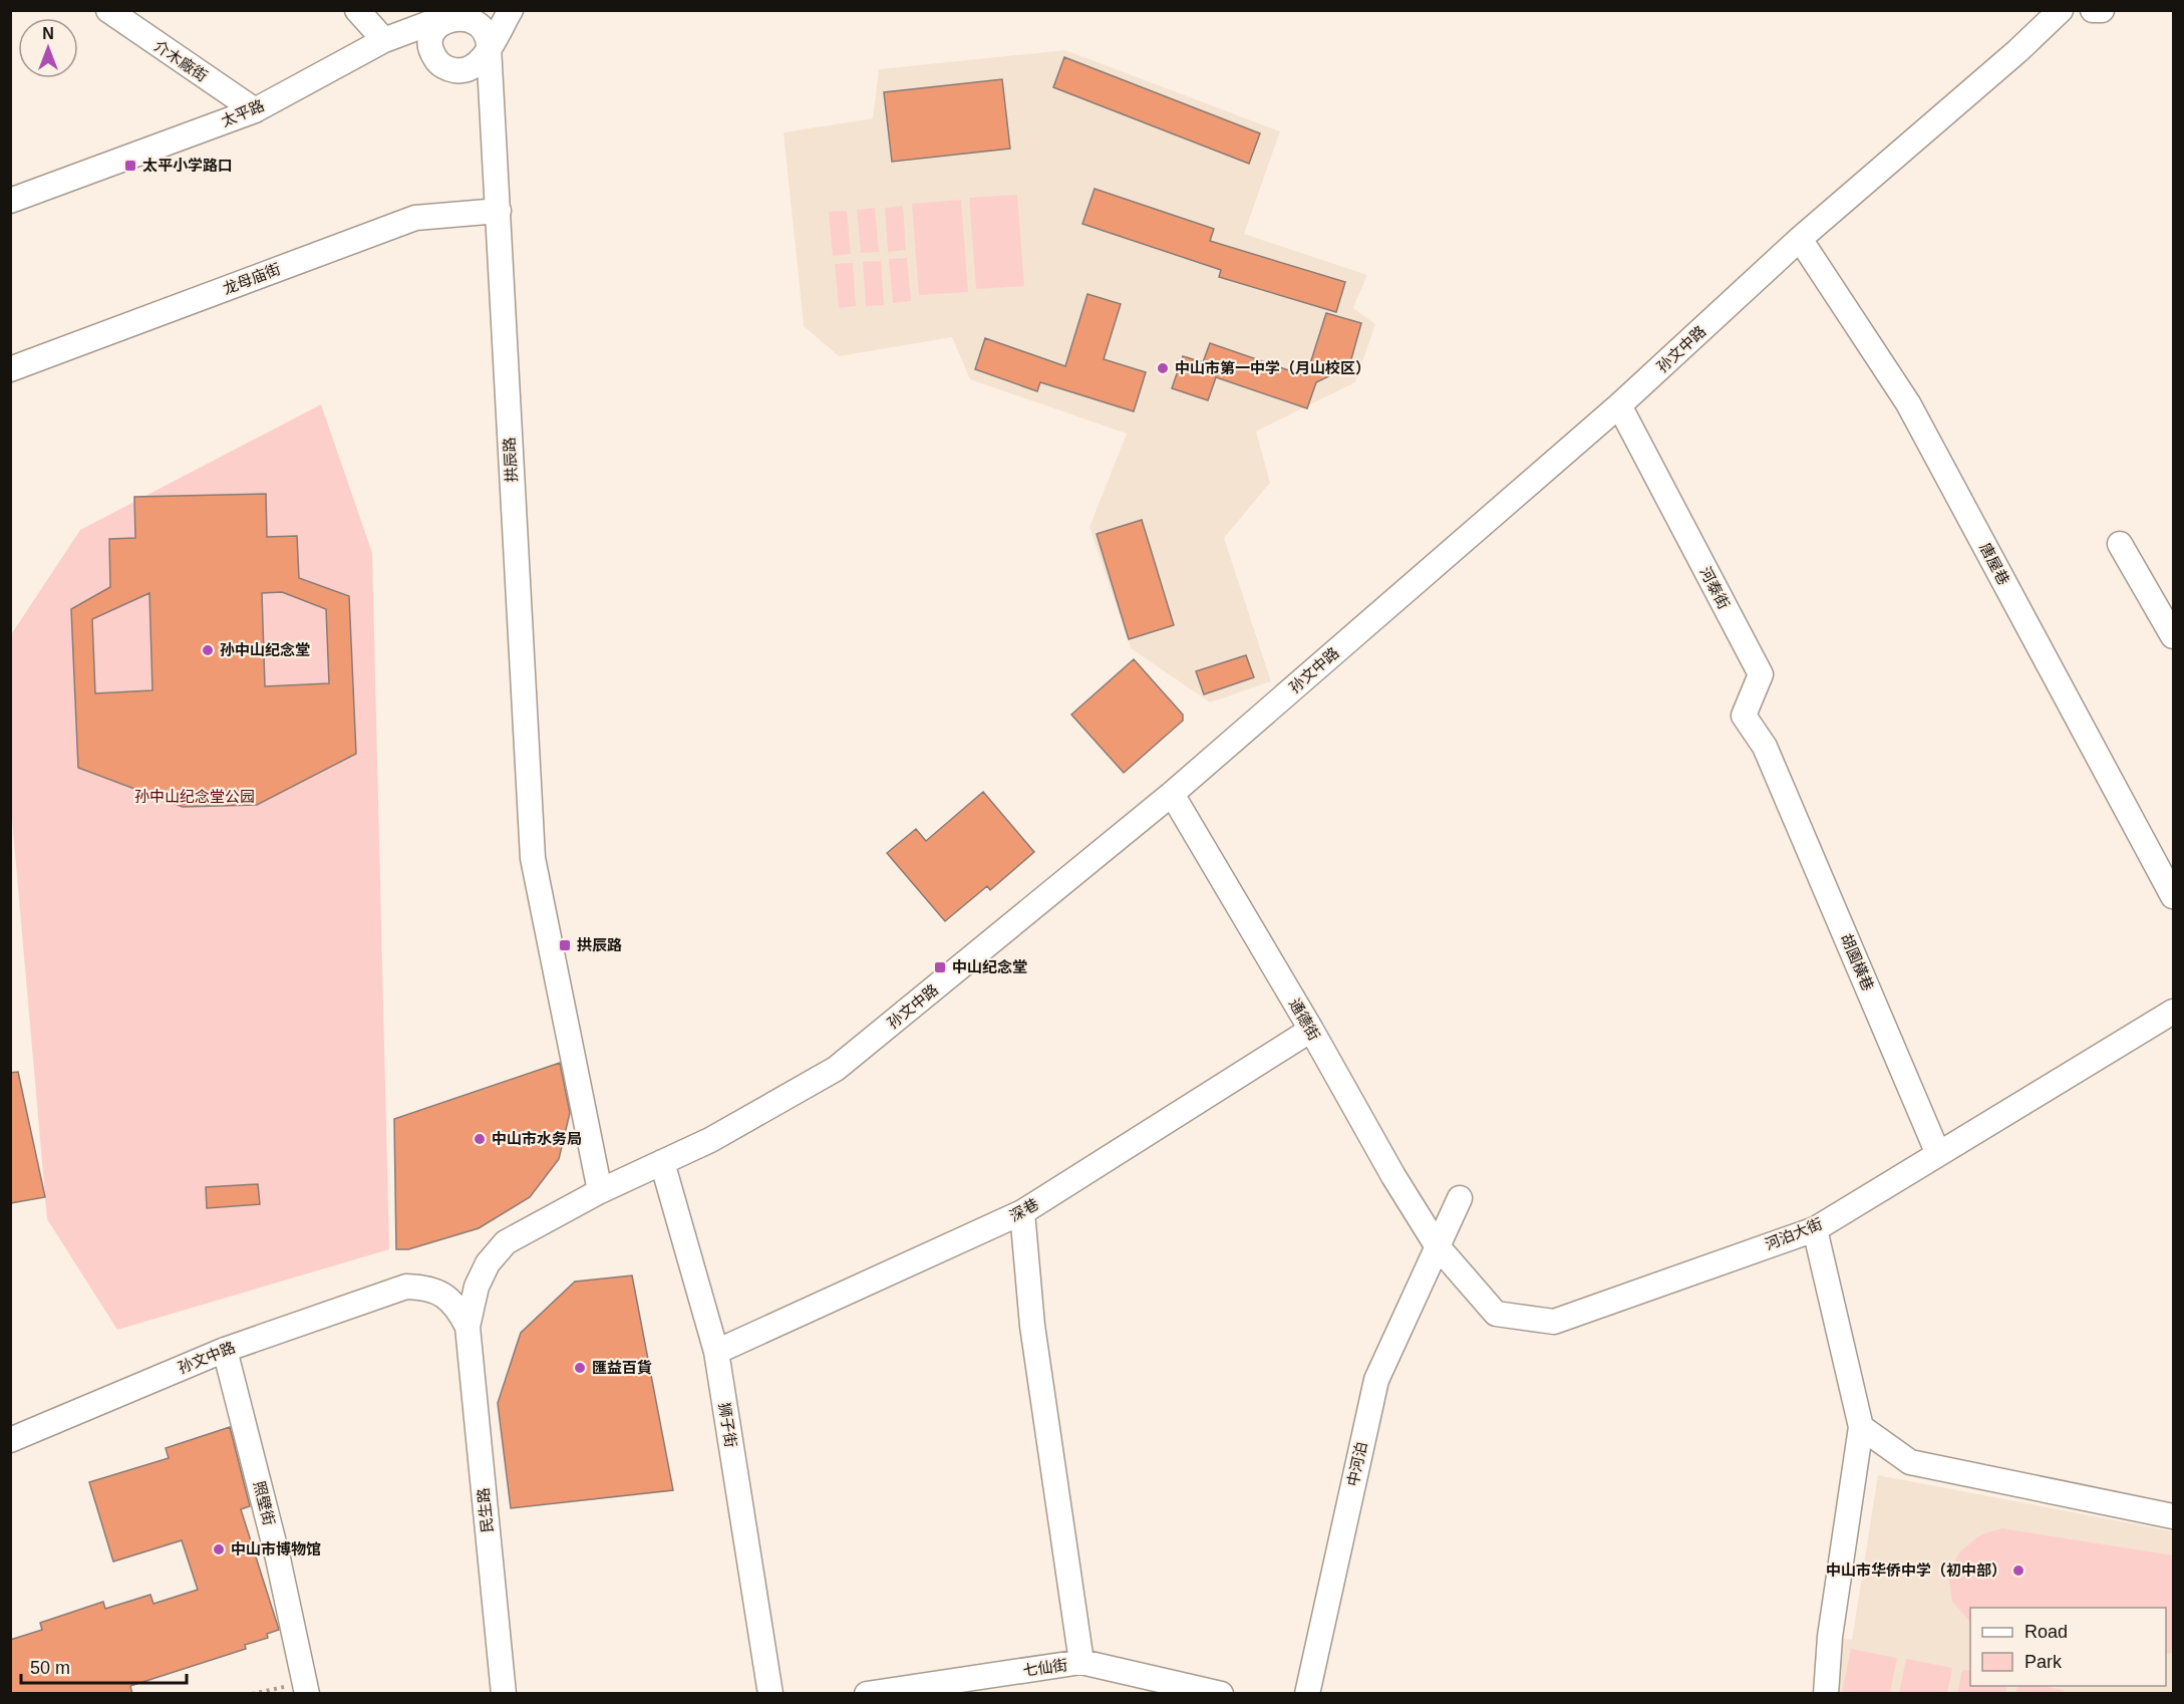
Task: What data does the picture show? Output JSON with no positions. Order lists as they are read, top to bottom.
{
  "streets": {
    "street": [
      "介木廠街",
      "太平路",
      "龙母庙街",
      "孙文中路",
      "拱辰路",
      "唐屋巷",
      "河泰街",
      "胡園橫巷",
      "通德街",
      "深巷",
      "河泊大街",
      "狮子街",
      "中河泊",
      "照壁街",
      "民生路",
      "七仙街"
    ]
  },
  "crossings": [
    ["介木廠街", "太平路"],
    ["太平路", "拱辰路"],
    ["龙母庙街", "拱辰路"],
    ["孙文中路", "拱辰路"],
    ["孙文中路", "唐屋巷"],
    ["孙文中路", "河泰街"],
    ["孙文中路", "通德街"],
    ["孙文中路", "狮子街"],
    ["孙文中路", "照壁街"],
    ["孙文中路", "民生路"],
    ["河泰街", "胡園橫巷"],
    ["胡園橫巷", "河泊大街"],
    ["通德街", "深巷"],
    ["通德街", "河泊大街"],
    ["通德街", "中河泊"],
    ["深巷", "狮子街"],
    ["河泊大街", "中河泊"]
  ],
  "parks": ["孙中山纪念堂公园"],
  "places": {
    "transit": ["太平小学路口", "拱辰路", "中山纪念堂"],
    "other": [
      "中山市第一中学（月山校区）",
      "孙中山纪念堂",
      "中山市水务局",
      "匯益百貨",
      "中山市博物馆",
      "中山市华侨中学（初中部）"
    ]
  },
  "legend": ["Road", "Park"],
  "scale_bar": "50 m",
  "north": "top"
}
